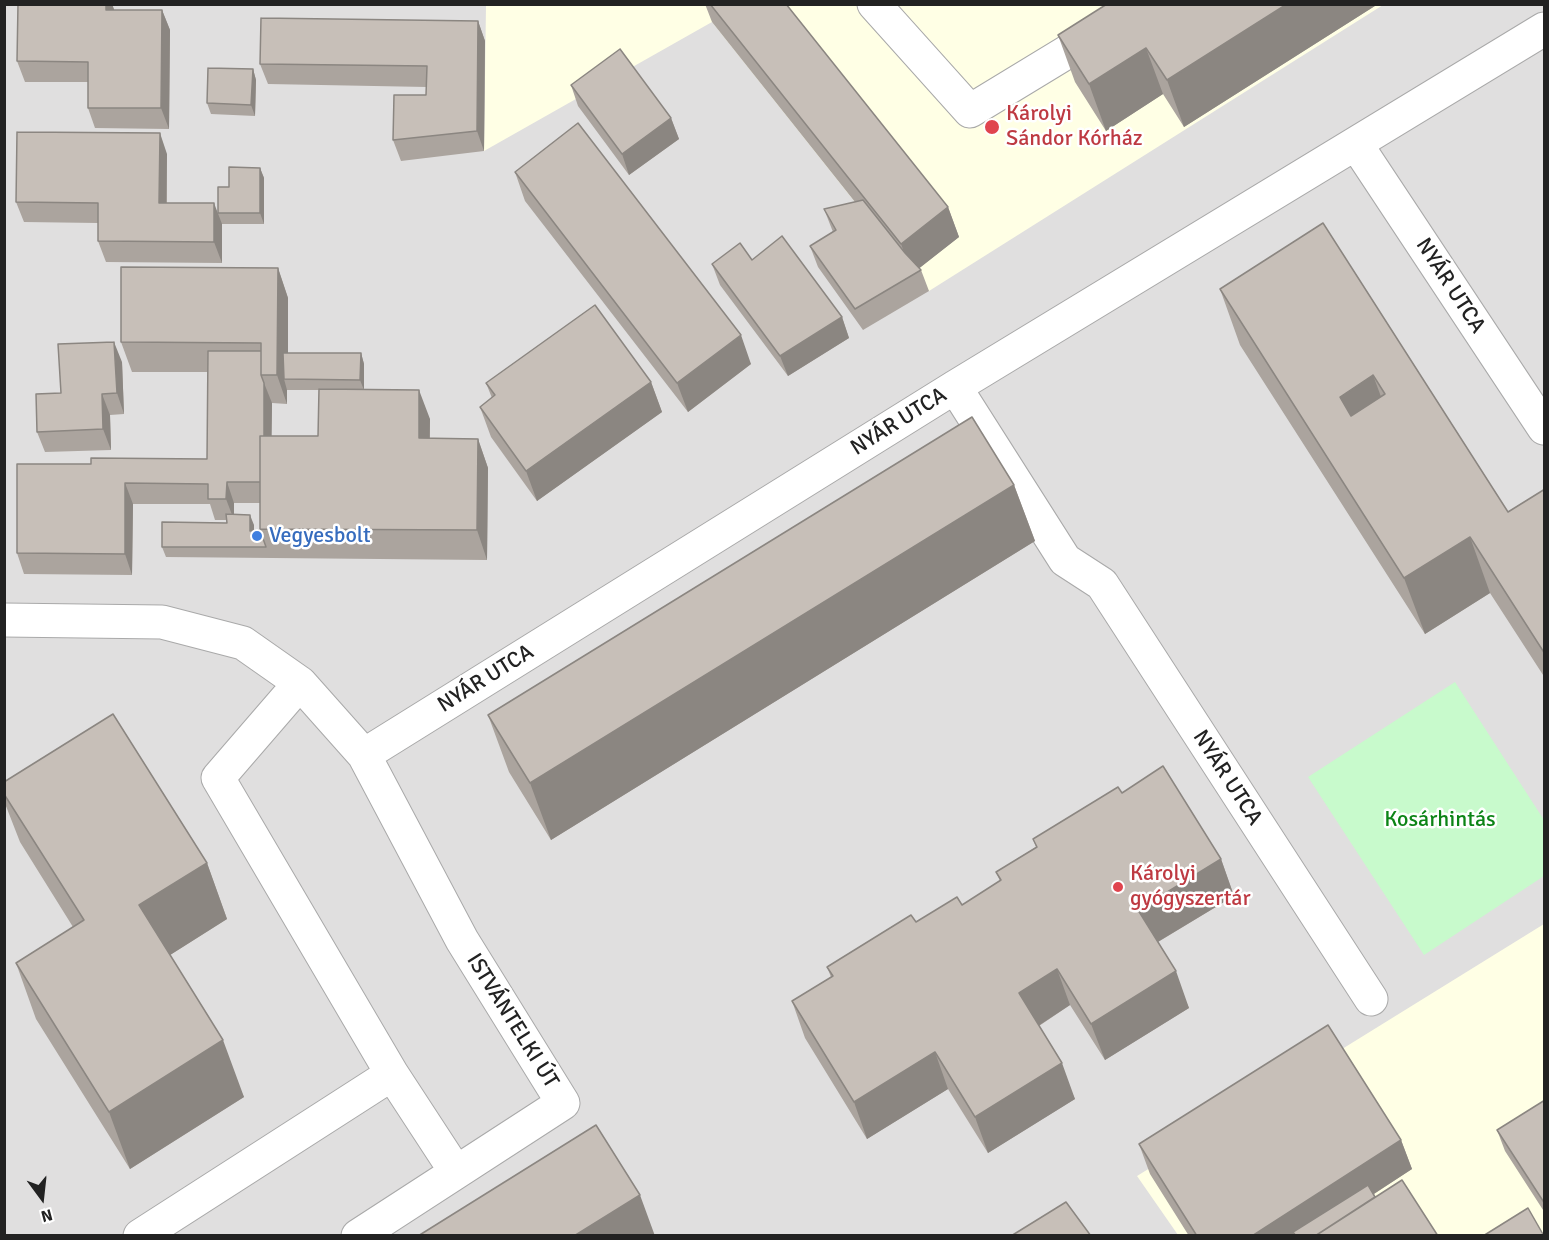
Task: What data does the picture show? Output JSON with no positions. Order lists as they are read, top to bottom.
{
  "streets": {
    "street": ["NYÁR UTCA", "ISTVÁNTELKI ÚT"]
  },
  "crossings": [
    ["NYÁR UTCA", "ISTVÁNTELKI ÚT"]
  ],
  "parks": ["Kosárhintás"],
  "places": ["Károlyi Sándor Kórház", "Vegyesbolt", "Károlyi gyógyszertár"],
  "north": "bottom"
}
